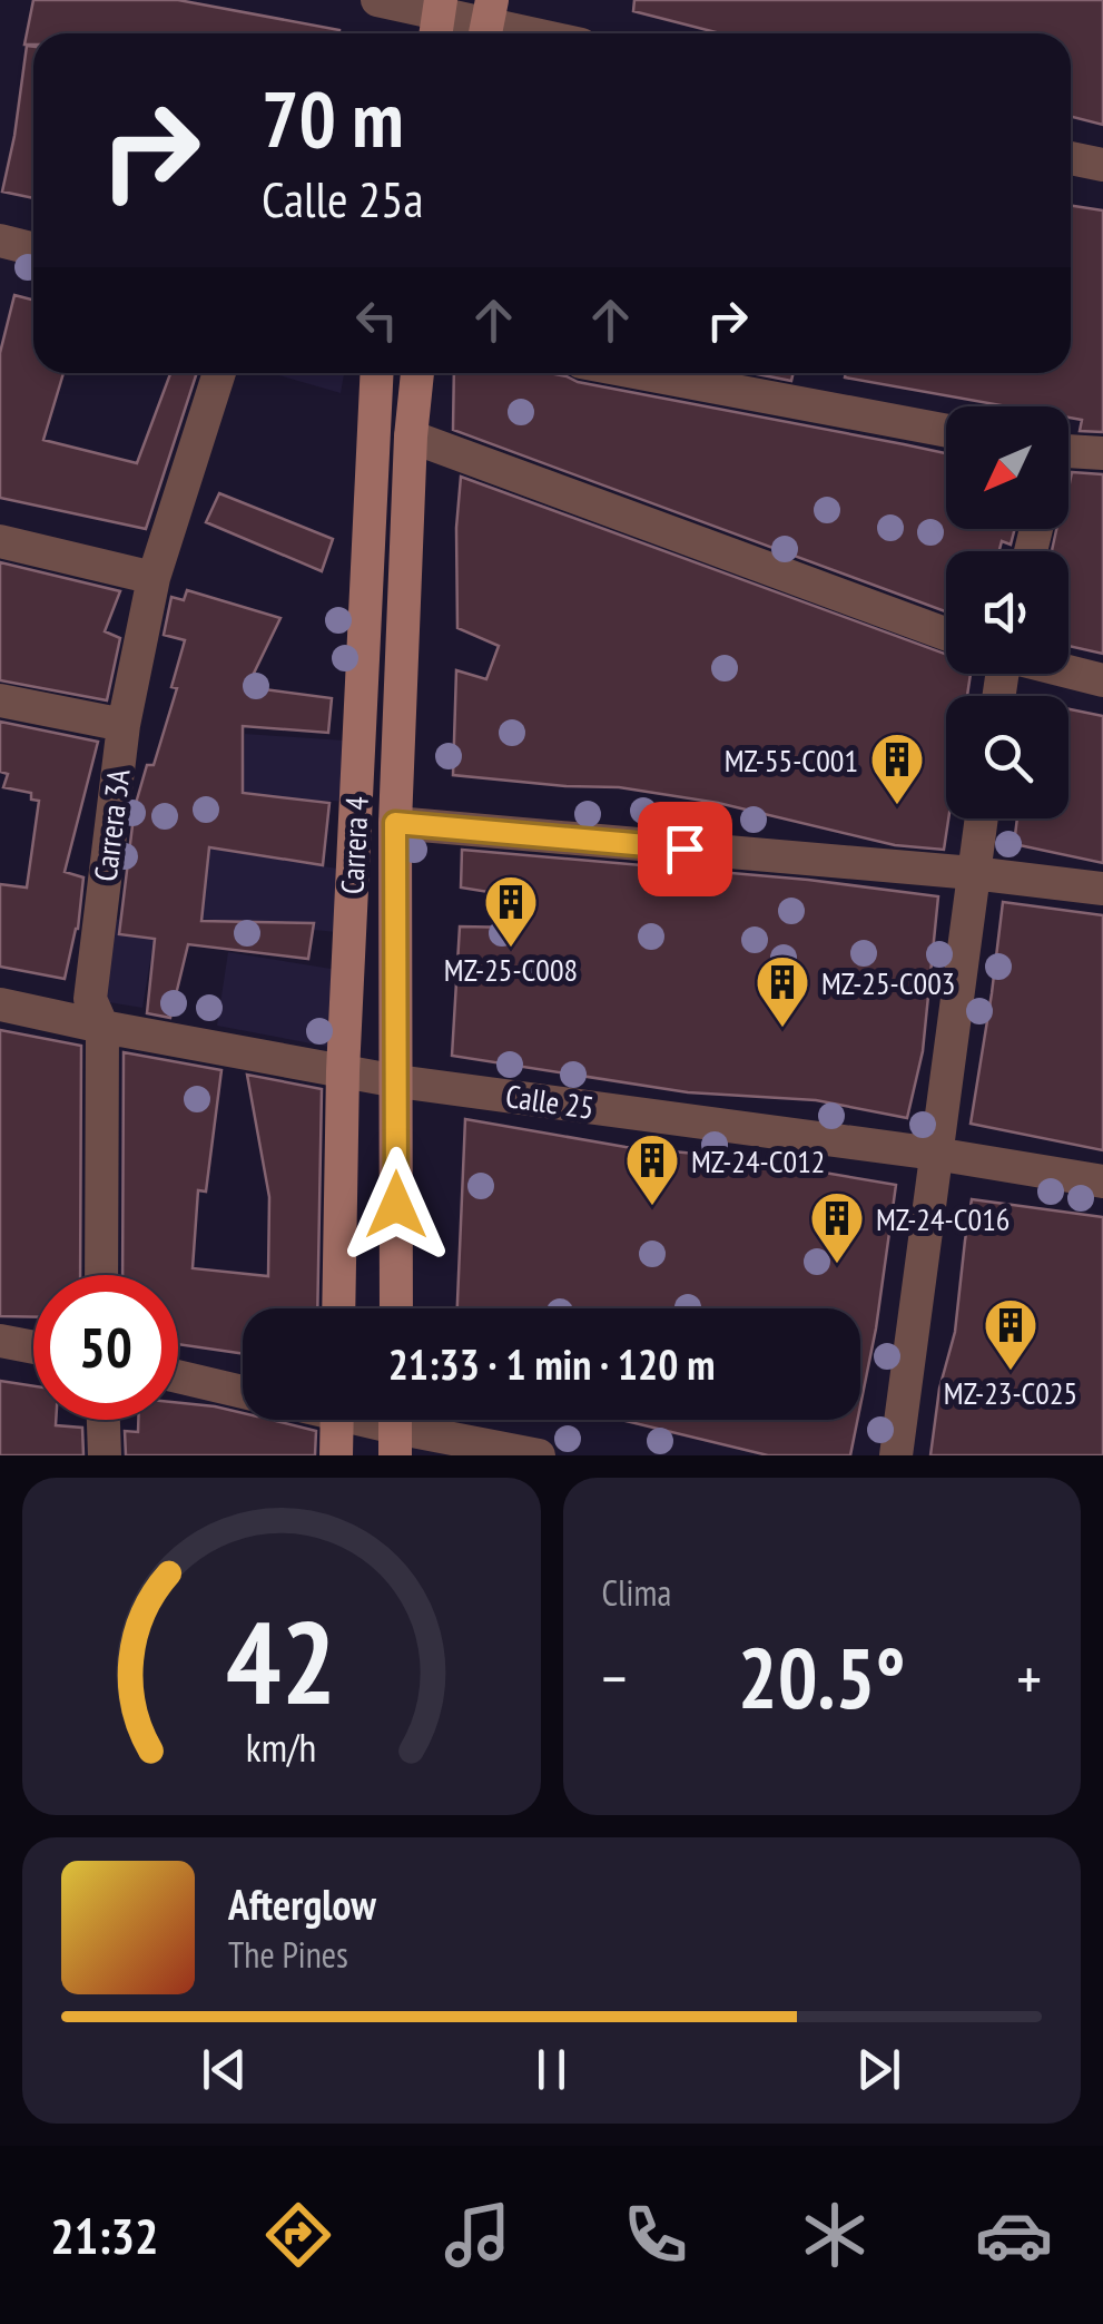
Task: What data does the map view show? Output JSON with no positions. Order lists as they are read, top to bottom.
{
  "streets": {
    "main road": ["Carrera 4"],
    "street": ["Carrera 3A", "Calle 25"]
  },
  "crossings": [
    ["Carrera 3A", "Calle 25"],
    ["Carrera 4", "Calle 25"]
  ],
  "places": {
    "building": [
      "MZ-55-C001",
      "MZ-25-C008",
      "MZ-25-C003",
      "MZ-24-C012",
      "MZ-24-C016",
      "MZ-23-C025"
    ]
  },
  "north": "bottom left",
  "page": {
    "turn": ["70 m", "Calle 25a"],
    "limit": "50",
    "trip": "21:33 · 1 min · 120 m",
    "tile": "Clima",
    "heat": ["−", "20.5°", "+"],
    "song": ["Afterglow", "The Pines"],
    "tabs": "21:32",
    "gauge": ["42", "km/h"]
  }
}
